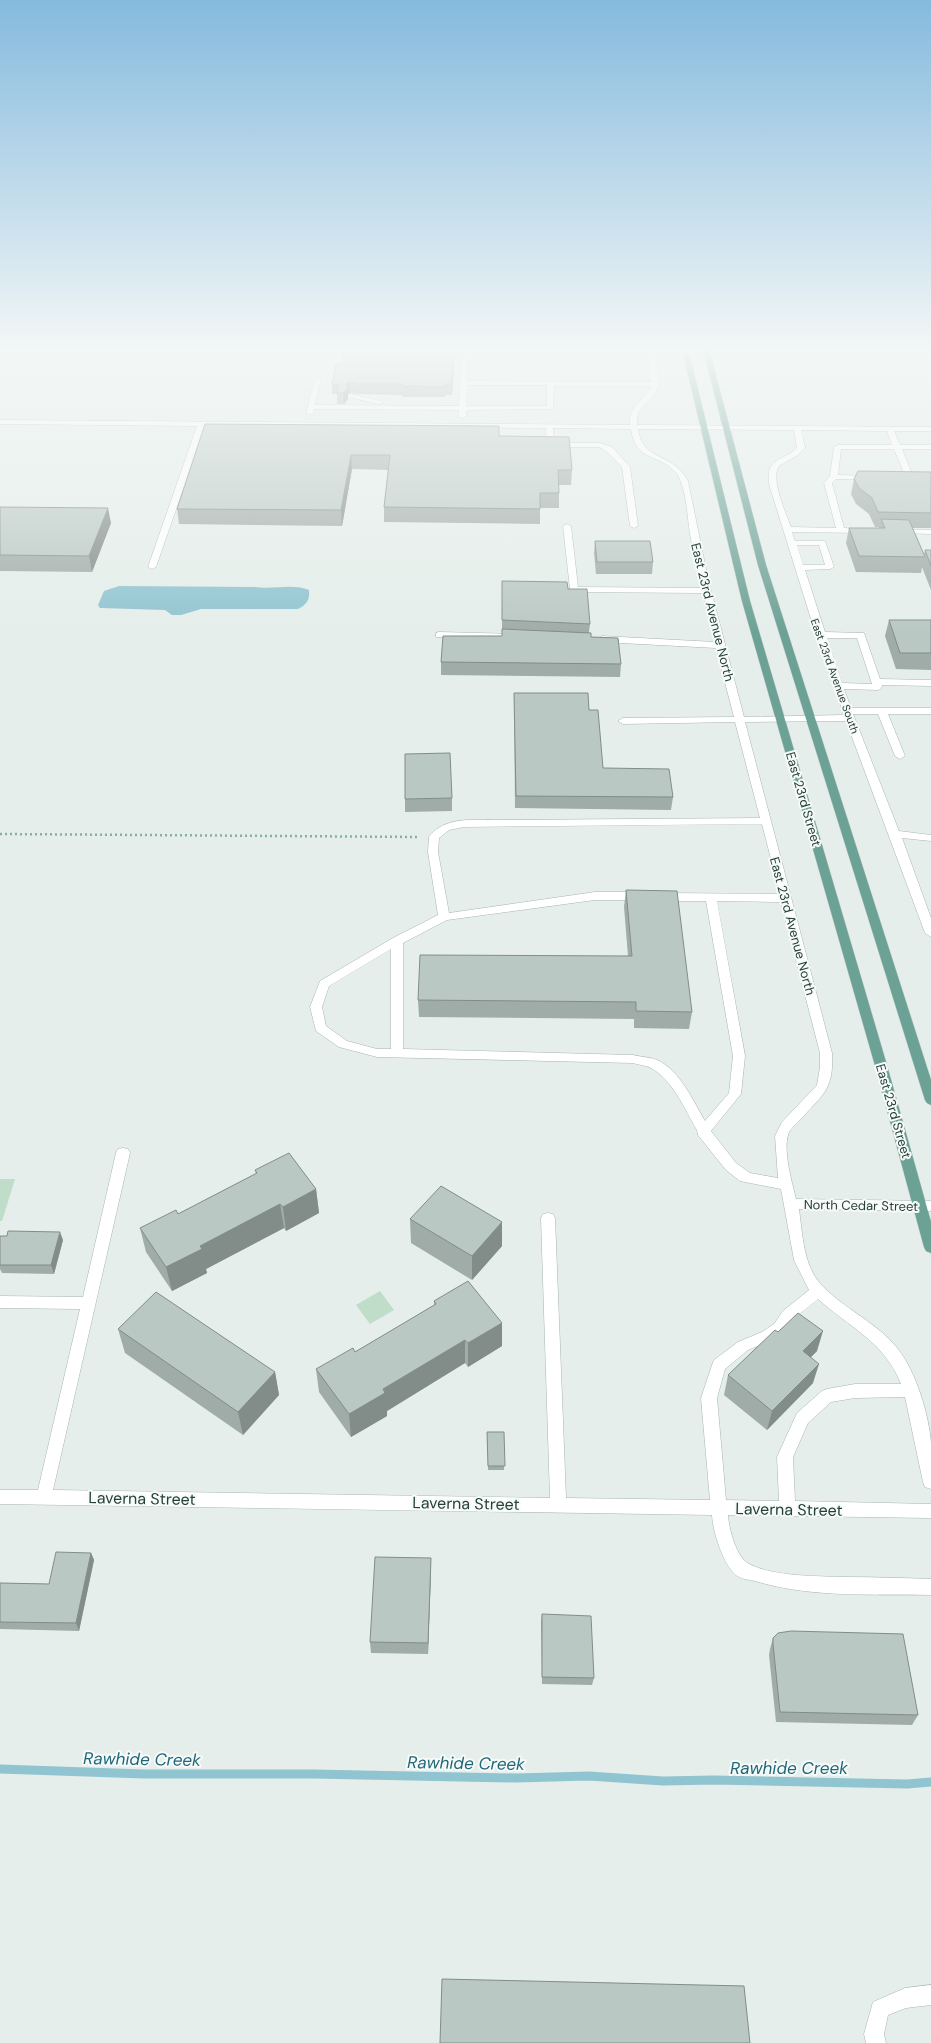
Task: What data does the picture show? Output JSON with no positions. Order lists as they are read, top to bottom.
{
  "streets": {
    "main road": ["East 23rd Street"],
    "street": [
      "East 23rd Avenue North",
      "East 23rd Avenue South",
      "North Cedar Street",
      "Laverna Street"
    ]
  },
  "crossings": [
    ["East 23rd Avenue North", "North Cedar Street"],
    ["East 23rd Street", "North Cedar Street"]
  ],
  "water": ["Rawhide Creek"]
}
